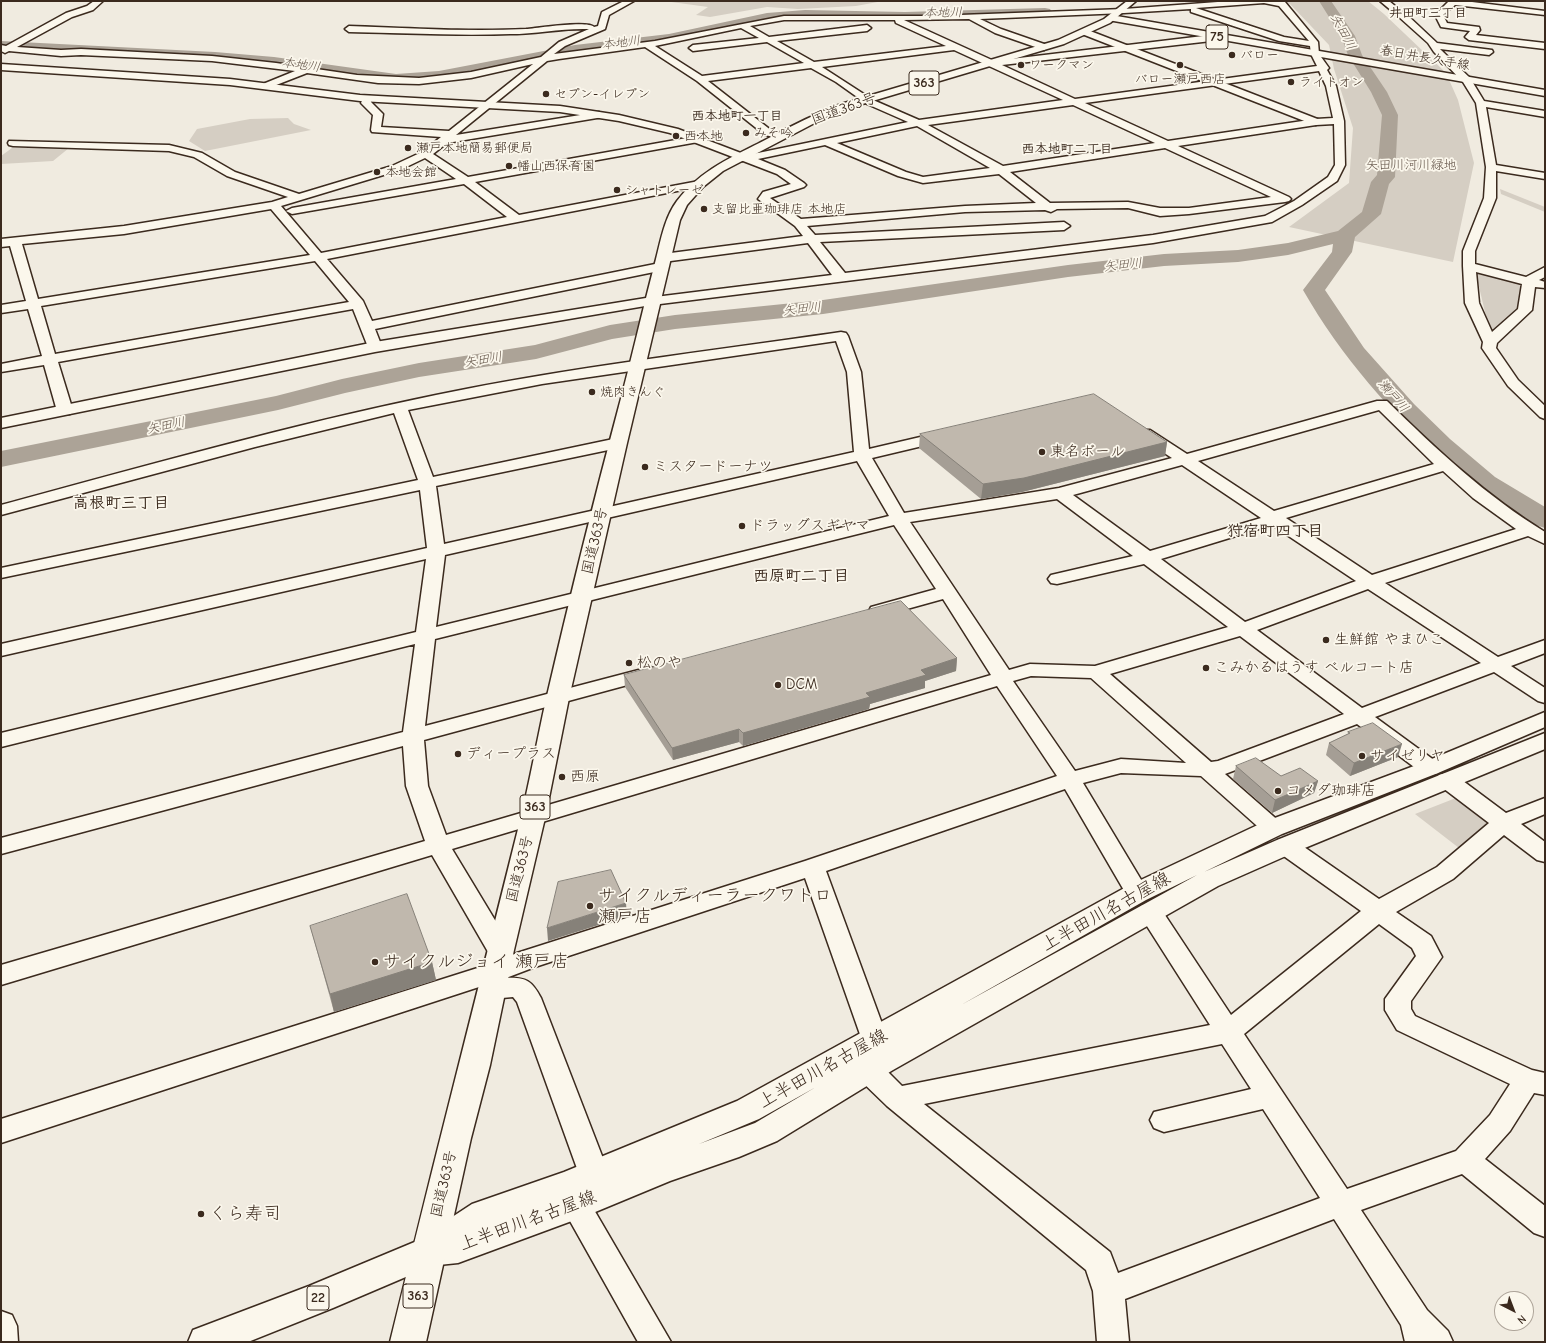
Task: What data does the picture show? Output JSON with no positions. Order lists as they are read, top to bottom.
{
  "streets": {
    "main road": [
      "75",
      "春日井長久手線",
      "363",
      "国道363号",
      "上半田川名古屋線",
      "22"
    ]
  },
  "crossings": [
    ["春日井長久手線", "363"],
    ["春日井長久手線", "国道363号"],
    ["363", "国道363号"],
    ["国道363号", "上半田川名古屋線"],
    ["国道363号", "22"],
    ["上半田川名古屋線", "22"]
  ],
  "districts": [
    "井田町三丁目",
    "西本地町一丁目",
    "西本地町二丁目",
    "高根町三丁目",
    "狩宿町四丁目",
    "西原町二丁目"
  ],
  "water": ["本地川", "矢田川", "瀬戸川"],
  "parks": ["矢田川河川緑地"],
  "places": [
    "バロー",
    "ワークマン",
    "バロー瀬戸西店",
    "ライトオン",
    "セブン-イレブン",
    "みそ吟",
    "西本地",
    "瀬戸本地簡易郵便局",
    "幡山西保育園",
    "本地会館",
    "シャトレーゼ",
    "支留比亜珈琲店 本地店",
    "焼肉きんぐ",
    "東名ボール",
    "ミスタードーナツ",
    "ドラッグスギヤマ",
    "生鮮館 やまひこ",
    "松のや",
    "こみかるはうす ベルコート店",
    "DCM",
    "ディープラス",
    "サイゼリヤ",
    "西原",
    "コメダ珈琲店",
    "サイクルディーラークワトロ 瀬戸店",
    "サイクルジョイ 瀬戸店",
    "くら寿司"
  ],
  "north": "bottom right"
}
